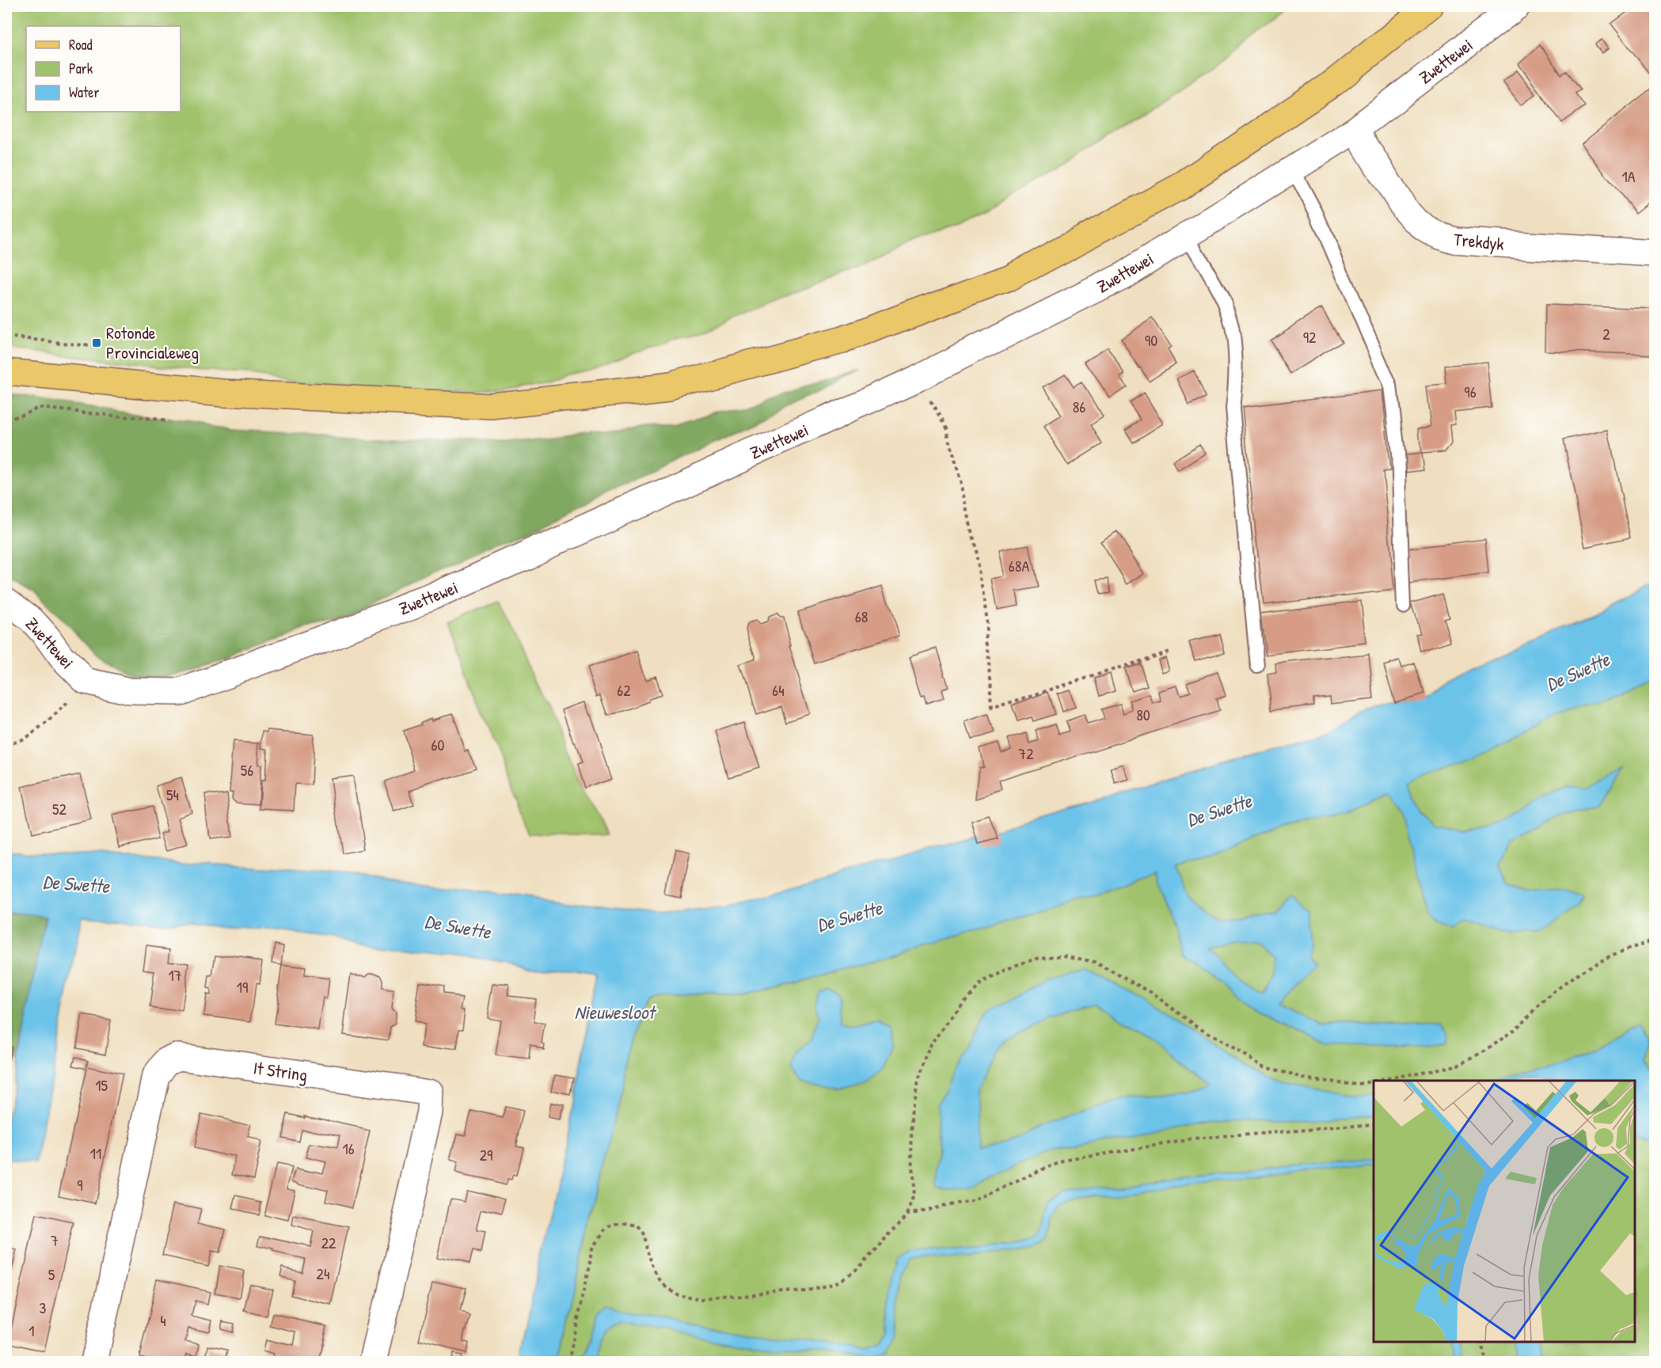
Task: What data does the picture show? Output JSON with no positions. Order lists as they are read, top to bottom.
{
  "streets": {
    "street": ["Zwettewei", "Trekdyk", "It String"]
  },
  "crossings": [
    ["Zwettewei", "Trekdyk"]
  ],
  "water": ["De Swette", "Nieuwesloot"],
  "places": {
    "transit": ["Rotonde Provincialeweg"]
  },
  "house_numbers": [
    "1A",
    "2",
    "92",
    "90",
    "96",
    "86",
    "68A",
    "68",
    "62",
    "64",
    "80",
    "60",
    "72",
    "56",
    "54",
    "52",
    "17",
    "19",
    "15",
    "16",
    "11",
    "29",
    "9",
    "7",
    "22",
    "24",
    "5",
    "3",
    "4",
    "1"
  ],
  "legend": ["Road", "Park", "Water"]
}
